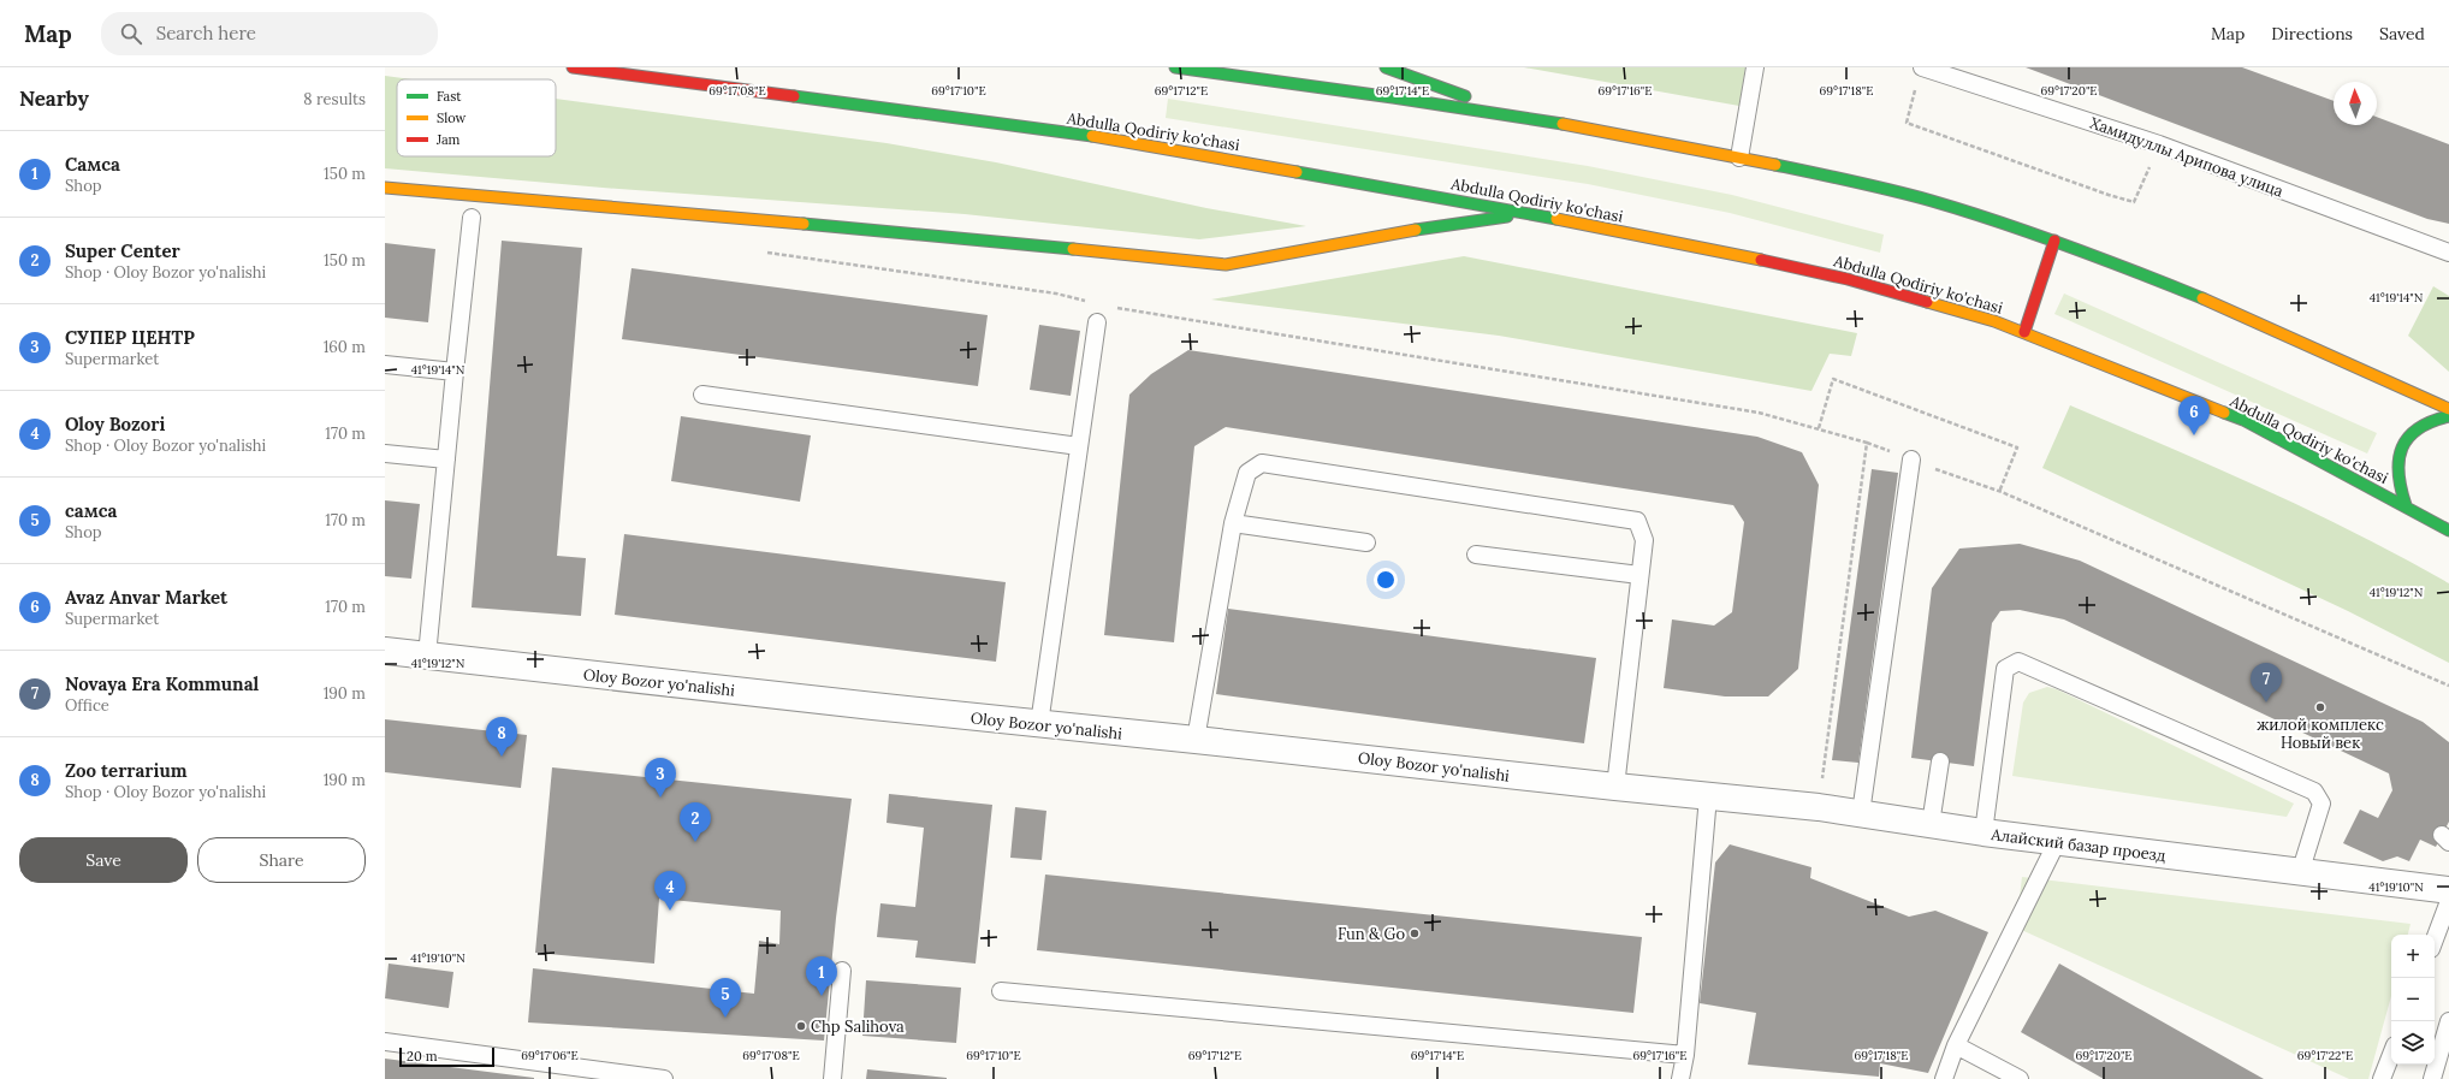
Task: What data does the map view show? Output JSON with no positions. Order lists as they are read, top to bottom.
{
  "streets": {
    "main road": ["Abdulla Qodiriy ko'chasi"],
    "street": ["Oloy Bozor yo'nalishi", "Алайский базар проезд"],
    "lane": ["Хамидуллы Арипова улица"]
  },
  "crossings": [
    ["Oloy Bozor yo'nalishi", "Алайский базар проезд"]
  ],
  "places": ["жилой комплекс Новый век", "Fun & Go", "Chp Salihova"],
  "legend": ["Fast", "Slow", "Jam"],
  "scale_bar": "20 m",
  "north": "top",
  "page": {
    "header": "Map",
    "search": "Search here",
    "nav": ["Map", "Directions", "Saved"],
    "heading": ["Nearby", "8 results"],
    "list": [
      {
        "mark": "1",
        "name": "Самса",
        "note": "Shop",
        "value": "150 m"
      },
      {
        "mark": "2",
        "name": "Super Center",
        "note": "Shop · Oloy Bozor yo'nalishi",
        "value": "150 m"
      },
      {
        "mark": "3",
        "name": "СУПЕР ЦЕНТР",
        "note": "Supermarket",
        "value": "160 m"
      },
      {
        "mark": "4",
        "name": "Oloy Bozori",
        "note": "Shop · Oloy Bozor yo'nalishi",
        "value": "170 m"
      },
      {
        "mark": "5",
        "name": "самса",
        "note": "Shop",
        "value": "170 m"
      },
      {
        "mark": "6",
        "name": "Avaz Anvar Market",
        "note": "Supermarket",
        "value": "170 m"
      },
      {
        "mark": "7",
        "name": "Novaya Era Kommunal",
        "note": "Office",
        "value": "190 m"
      },
      {
        "mark": "8",
        "name": "Zoo terrarium",
        "note": "Shop · Oloy Bozor yo'nalishi",
        "value": "190 m"
      }
    ],
    "pins": [
      "6",
      "7",
      "8",
      "3",
      "2",
      "4",
      "1",
      "5"
    ],
    "buttons": ["Save", "Share"],
    "map_buttons": ["+", "−"],
    "scale": "20 m"
  },
  "coordinates": [
    "69°17'08\"E",
    "69°17'10\"E",
    "69°17'12\"E",
    "69°17'14\"E",
    "69°17'16\"E",
    "69°17'18\"E",
    "69°17'20\"E",
    "41°19'14\"N",
    "41°19'12\"N",
    "41°19'10\"N",
    "69°17'06\"E",
    "69°17'22\"E"
  ]
}
